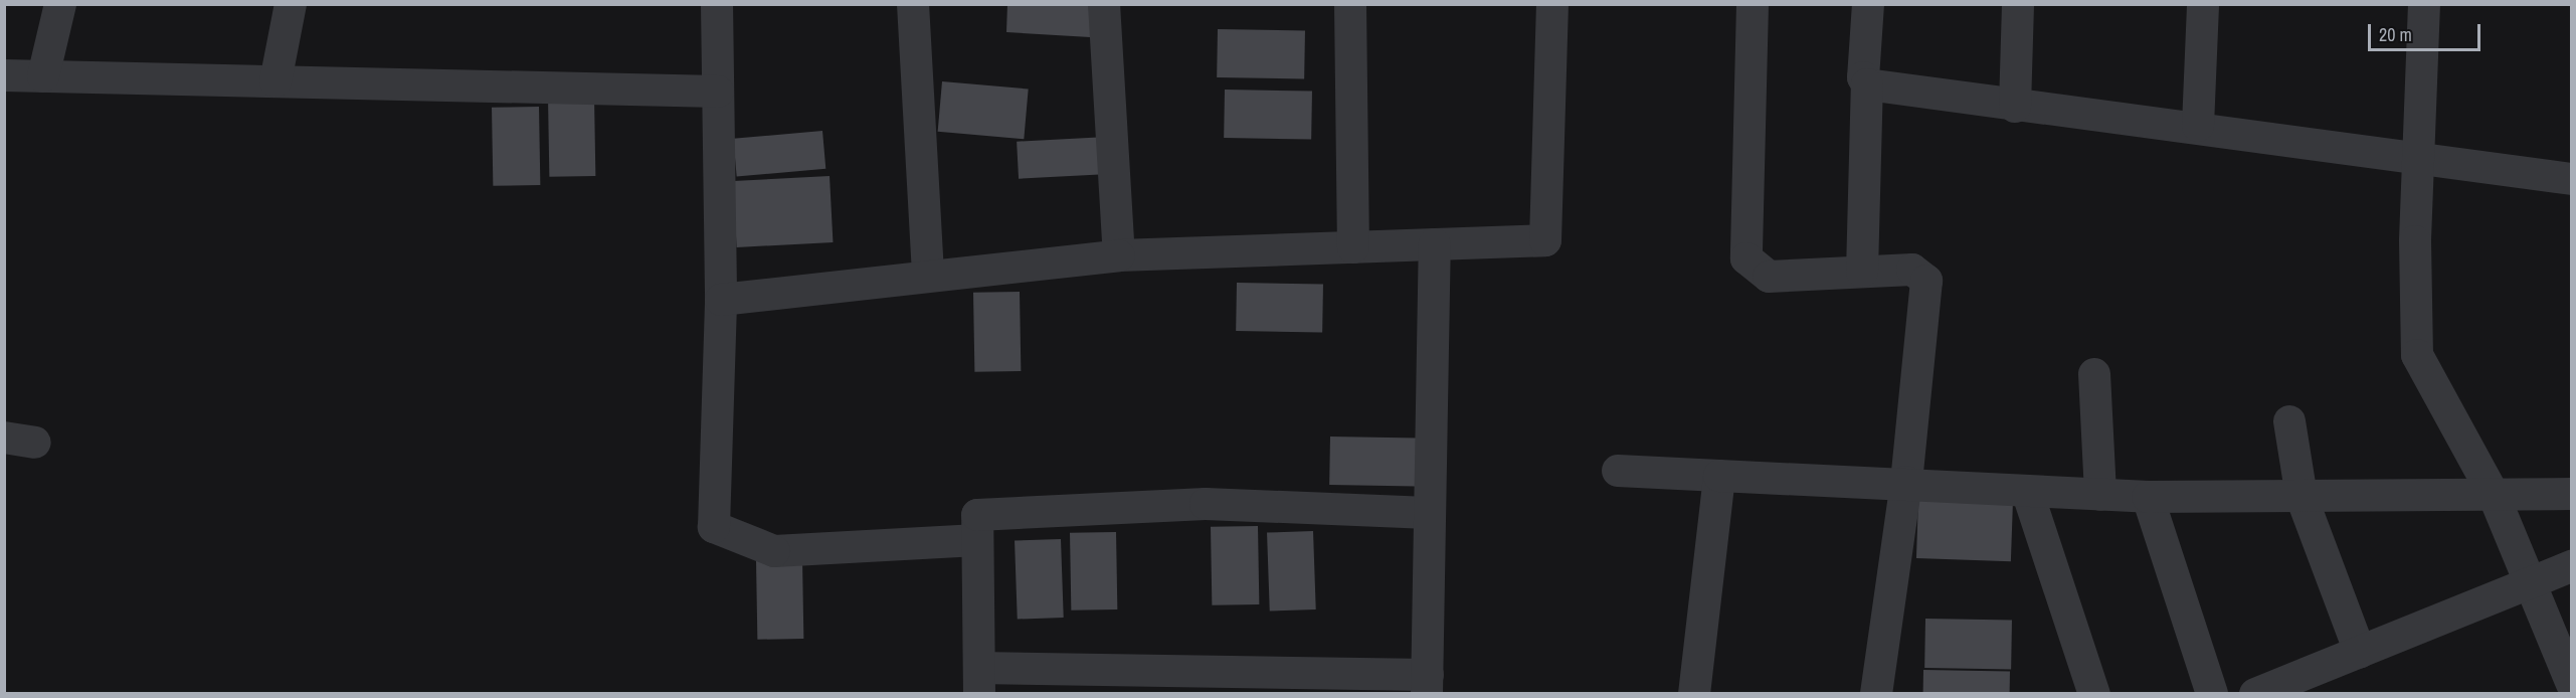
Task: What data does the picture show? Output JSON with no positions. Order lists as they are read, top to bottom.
{
  "scale_bar": "20 m"
}
